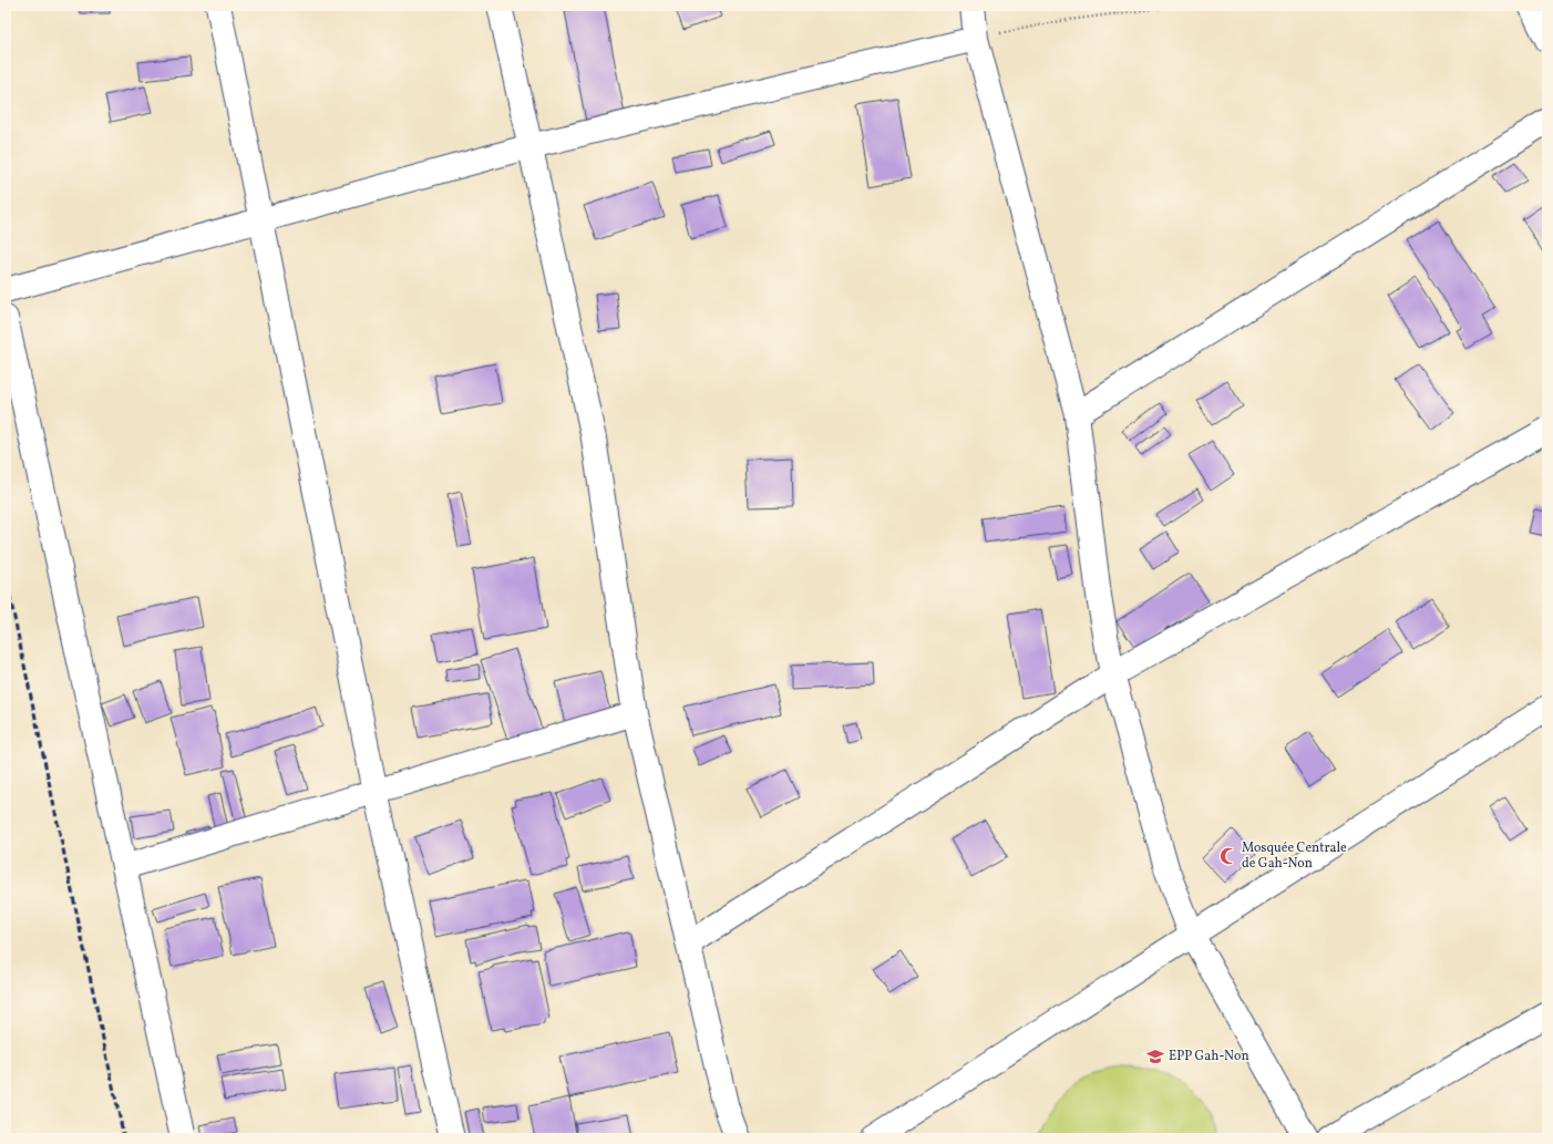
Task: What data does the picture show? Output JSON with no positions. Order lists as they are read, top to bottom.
{
  "places": {
    "mosque": ["Mosquée Centrale de Gah-Non"],
    "school or university": ["EPP Gah-Non"]
  }
}
